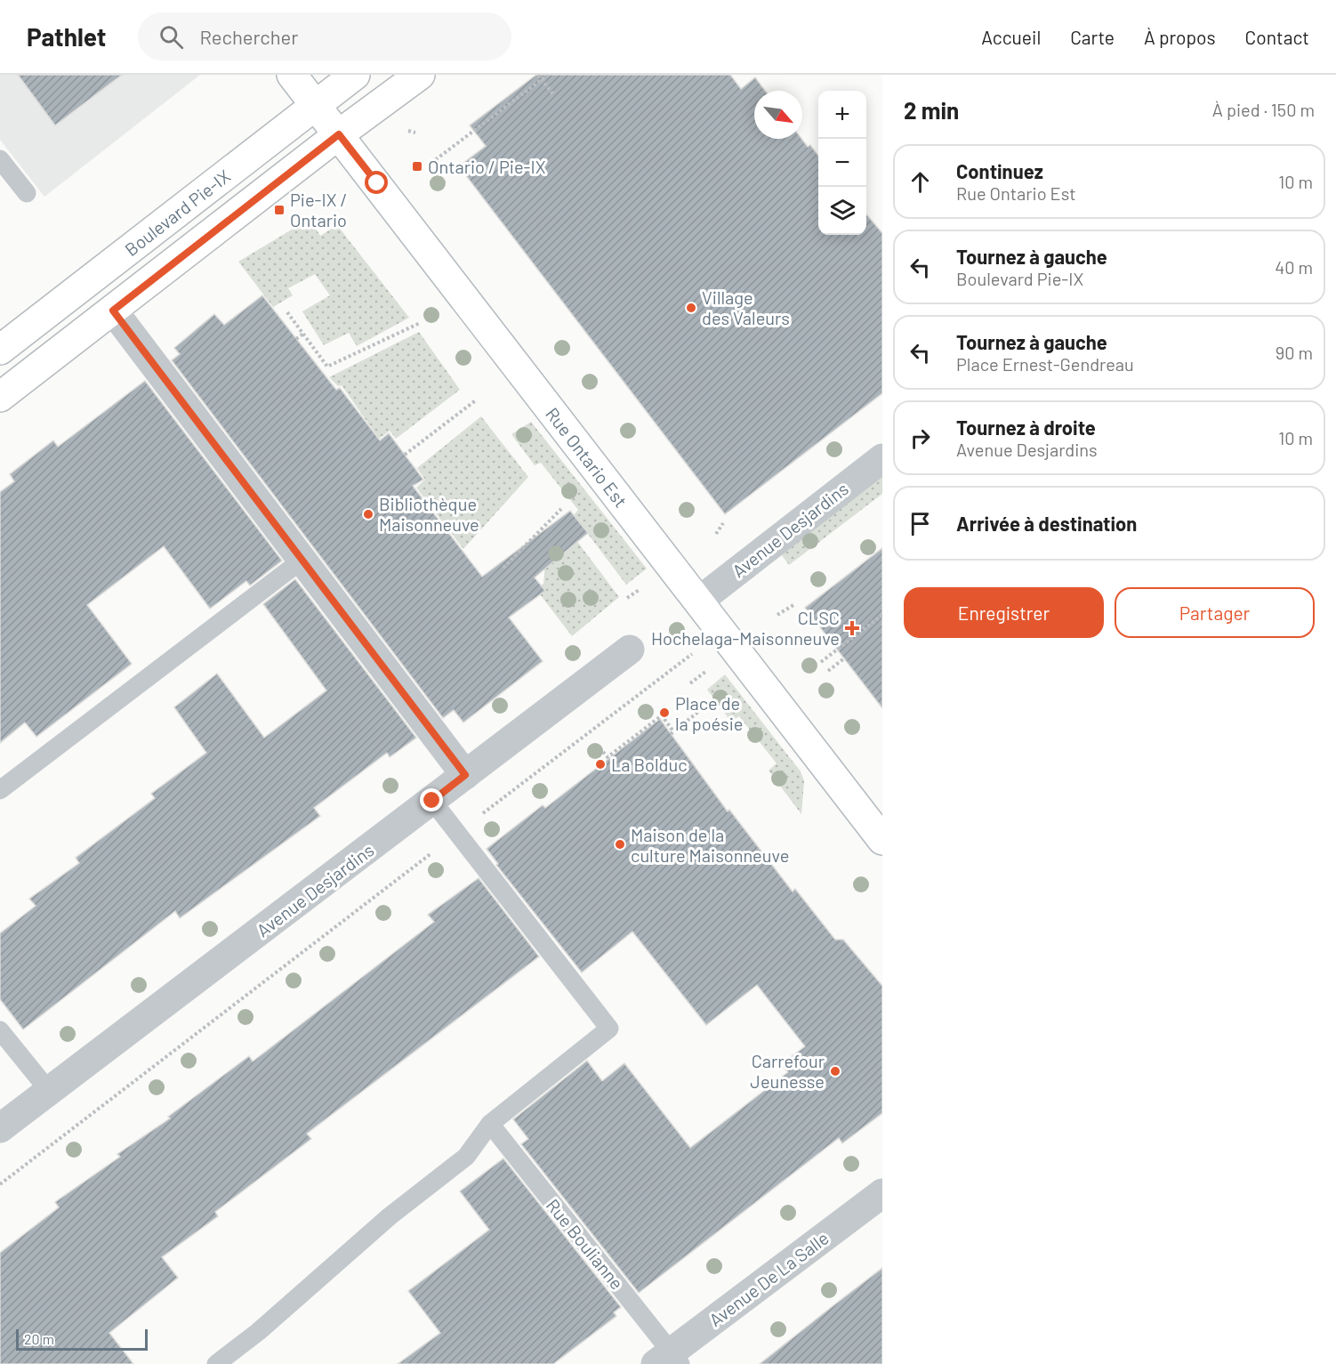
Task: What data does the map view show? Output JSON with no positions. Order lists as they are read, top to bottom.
{
  "streets": {
    "main road": ["Boulevard Pie-IX", "Rue Ontario Est"],
    "street": ["Avenue Desjardins", "Avenue De La Salle"],
    "lane": ["Rue Boulianne"]
  },
  "crossings": [
    ["Boulevard Pie-IX", "Rue Ontario Est"],
    ["Rue Ontario Est", "Avenue Desjardins"],
    ["Rue Boulianne", "Avenue De La Salle"]
  ],
  "places": {
    "transit": ["Ontario / Pie-IX", "Pie-IX / Ontario"],
    "other": [
      "Village des Valeurs",
      "Bibliothèque Maisonneuve",
      "Place de la poésie",
      "La Bolduc",
      "Maison de la culture Maisonneuve",
      "Carrefour Jeunesse"
    ],
    "health": ["CLSC Hochelaga-Maisonneuve"]
  },
  "scale_bar": "20 m",
  "north": "bottom right",
  "page": {
    "header": "Pathlet",
    "search": "Rechercher",
    "nav": [
      "Accueil",
      "Carte",
      "À propos",
      "Contact"
    ],
    "heading": ["2 min", "À pied · 150 m"],
    "map_buttons": ["+", "−"],
    "list": [
      ["Continuez", "Rue Ontario Est", "10 m"],
      ["Tournez à gauche", "Boulevard Pie-IX", "40 m"],
      ["Tournez à gauche", "Place Ernest-Gendreau", "90 m"],
      ["Tournez à droite", "Avenue Desjardins", "10 m"],
      "Arrivée à destination"
    ],
    "buttons": ["Enregistrer", "Partager"],
    "scale": "20 m"
  }
}
